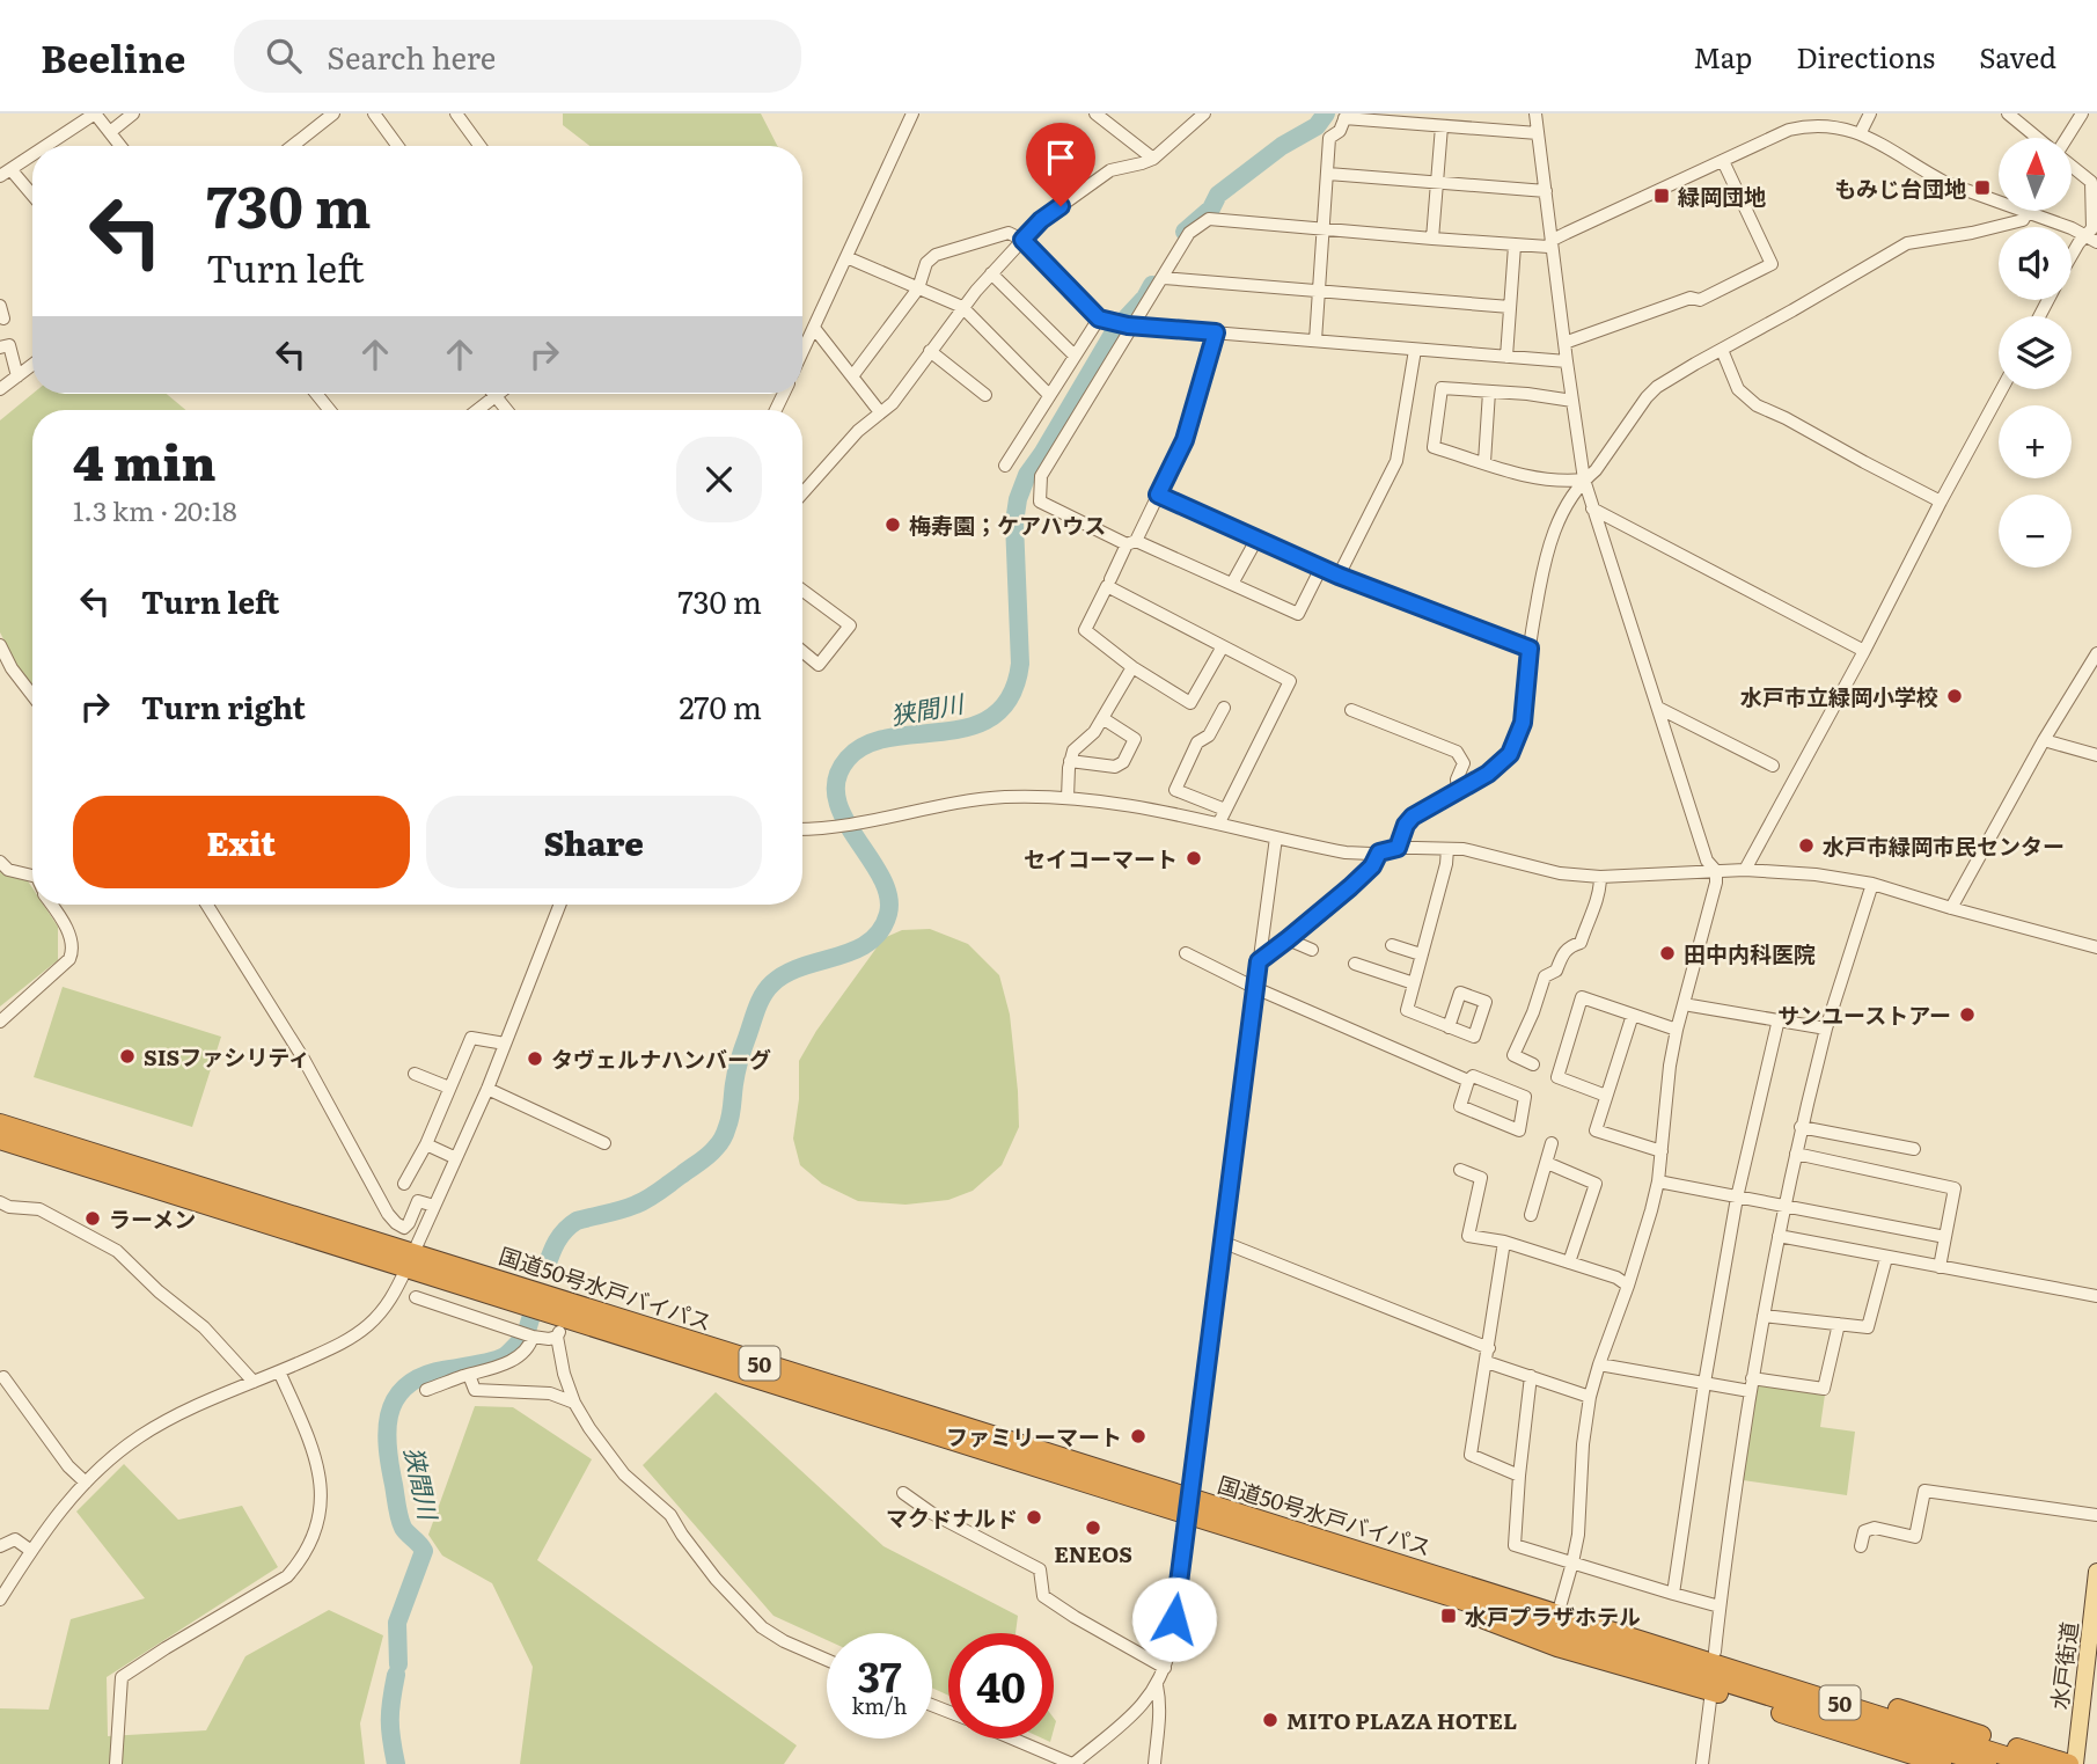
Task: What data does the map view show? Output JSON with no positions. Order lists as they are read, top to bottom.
{
  "streets": {
    "highway": ["国道50号水戸バイパス", "50"],
    "main road": ["水戸街道"]
  },
  "water": ["狭間川"],
  "places": {
    "transit": ["もみじ台団地", "緑岡団地", "水戸プラザホテル"],
    "other": [
      "梅寿園；ケアハウス",
      "水戸市立緑岡小学校",
      "水戸市緑岡市民センター",
      "セイコーマート",
      "田中内科医院",
      "サンユーストアー",
      "SISファシリティ",
      "タヴェルナハンバーグ",
      "ラーメン",
      "ファミリーマート",
      "マクドナルド",
      "ENEOS",
      "MITO PLAZA HOTEL"
    ]
  },
  "north": "top",
  "page": {
    "header": "Beeline",
    "search": "Search here",
    "nav": ["Map", "Directions", "Saved"],
    "map_buttons": ["+", "−"],
    "turn": ["730 m", "Turn left"],
    "heading": ["4 min", "1.3 km · 20:18"],
    "list": [
      {
        "name": "Turn left",
        "value": "730 m"
      },
      {
        "name": "Turn right",
        "value": "270 m"
      }
    ],
    "buttons": ["Exit", "Share"],
    "speed": "37 km/h",
    "limit": "40"
  }
}
